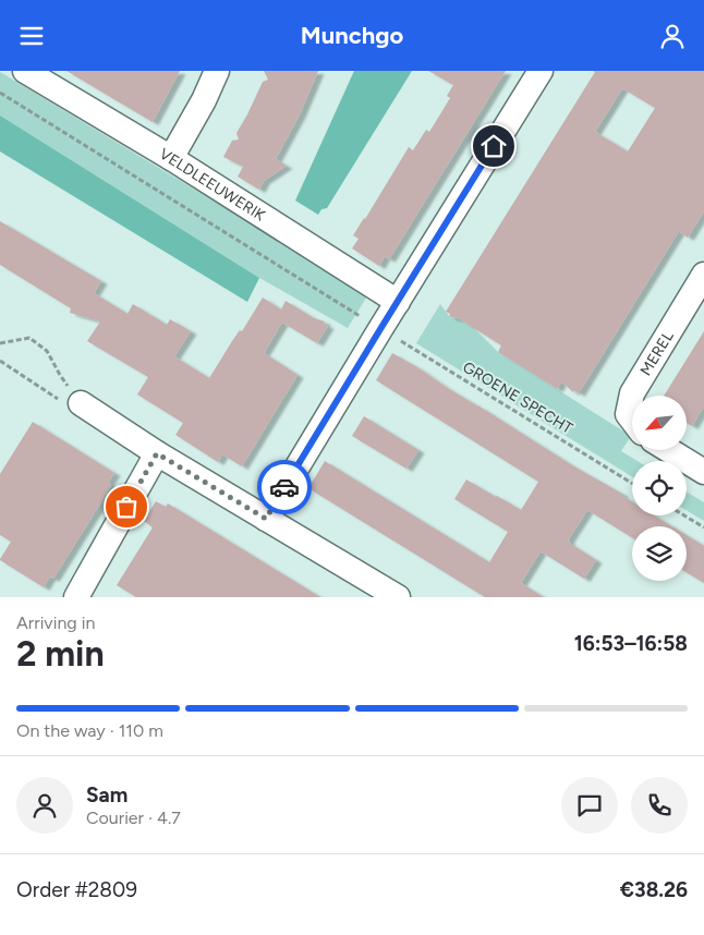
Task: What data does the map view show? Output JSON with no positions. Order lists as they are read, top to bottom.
{
  "streets": {
    "street": ["VELDLEEUWERIK", "MEREL"],
    "path": ["GROENE SPECHT"]
  },
  "north": "bottom left",
  "page": {
    "header": "Munchgo",
    "heading": ["2 min", "Arriving in", "16:53–16:58"],
    "panel": [
      "Sam",
      "Courier · 4.7",
      "Order #2809",
      "€38.26"
    ],
    "bar": "On the way · 110 m"
  }
}
